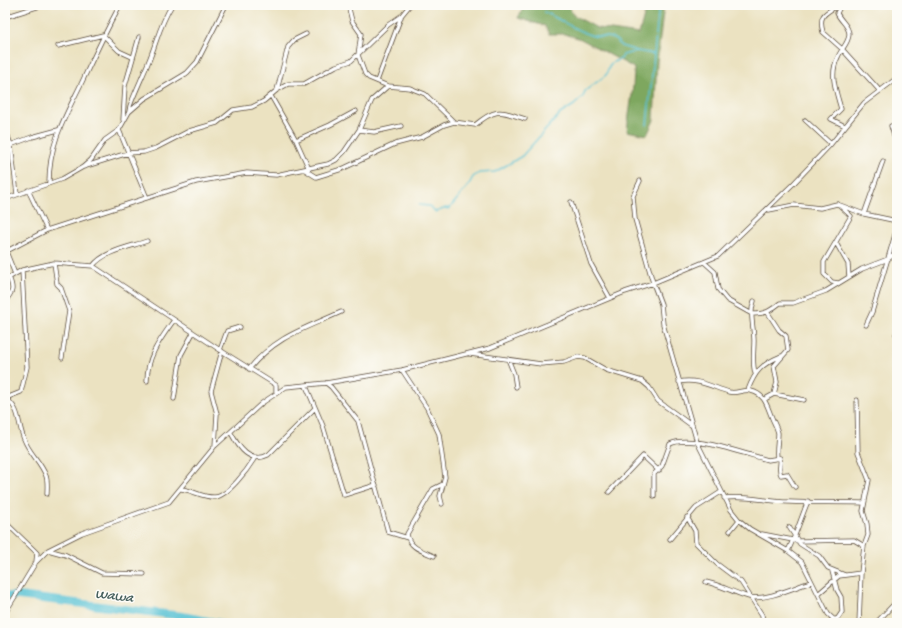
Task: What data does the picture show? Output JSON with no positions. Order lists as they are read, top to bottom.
{
  "water": ["Wawa"]
}
